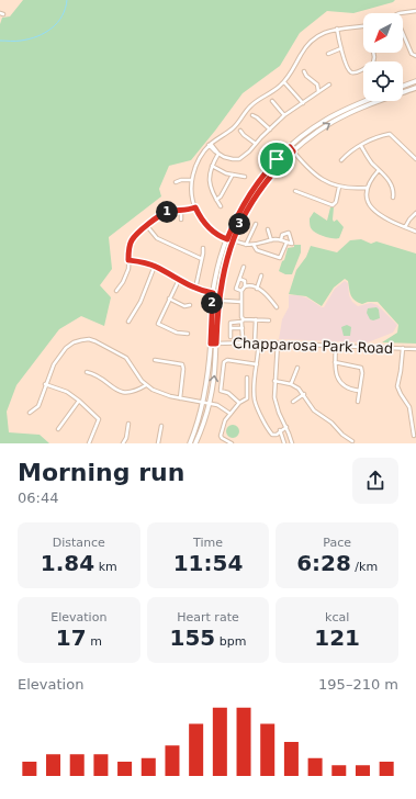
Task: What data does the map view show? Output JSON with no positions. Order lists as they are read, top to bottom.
{
  "streets": {
    "street": ["Chapparosa Park Road"]
  },
  "north": "bottom left",
  "page": {
    "pins": ["1", "3", "2"],
    "heading": ["Morning run", "06:44"],
    "stats": [
      ["Distance", "1.84 km"],
      ["Time", "11:54"],
      ["Pace", "6:28 /km"],
      ["Elevation", "17 m"],
      ["Heart rate", "155 bpm"],
      ["kcal", "121"]
    ],
    "chart": ["Elevation", "195–210 m"]
  }
}
